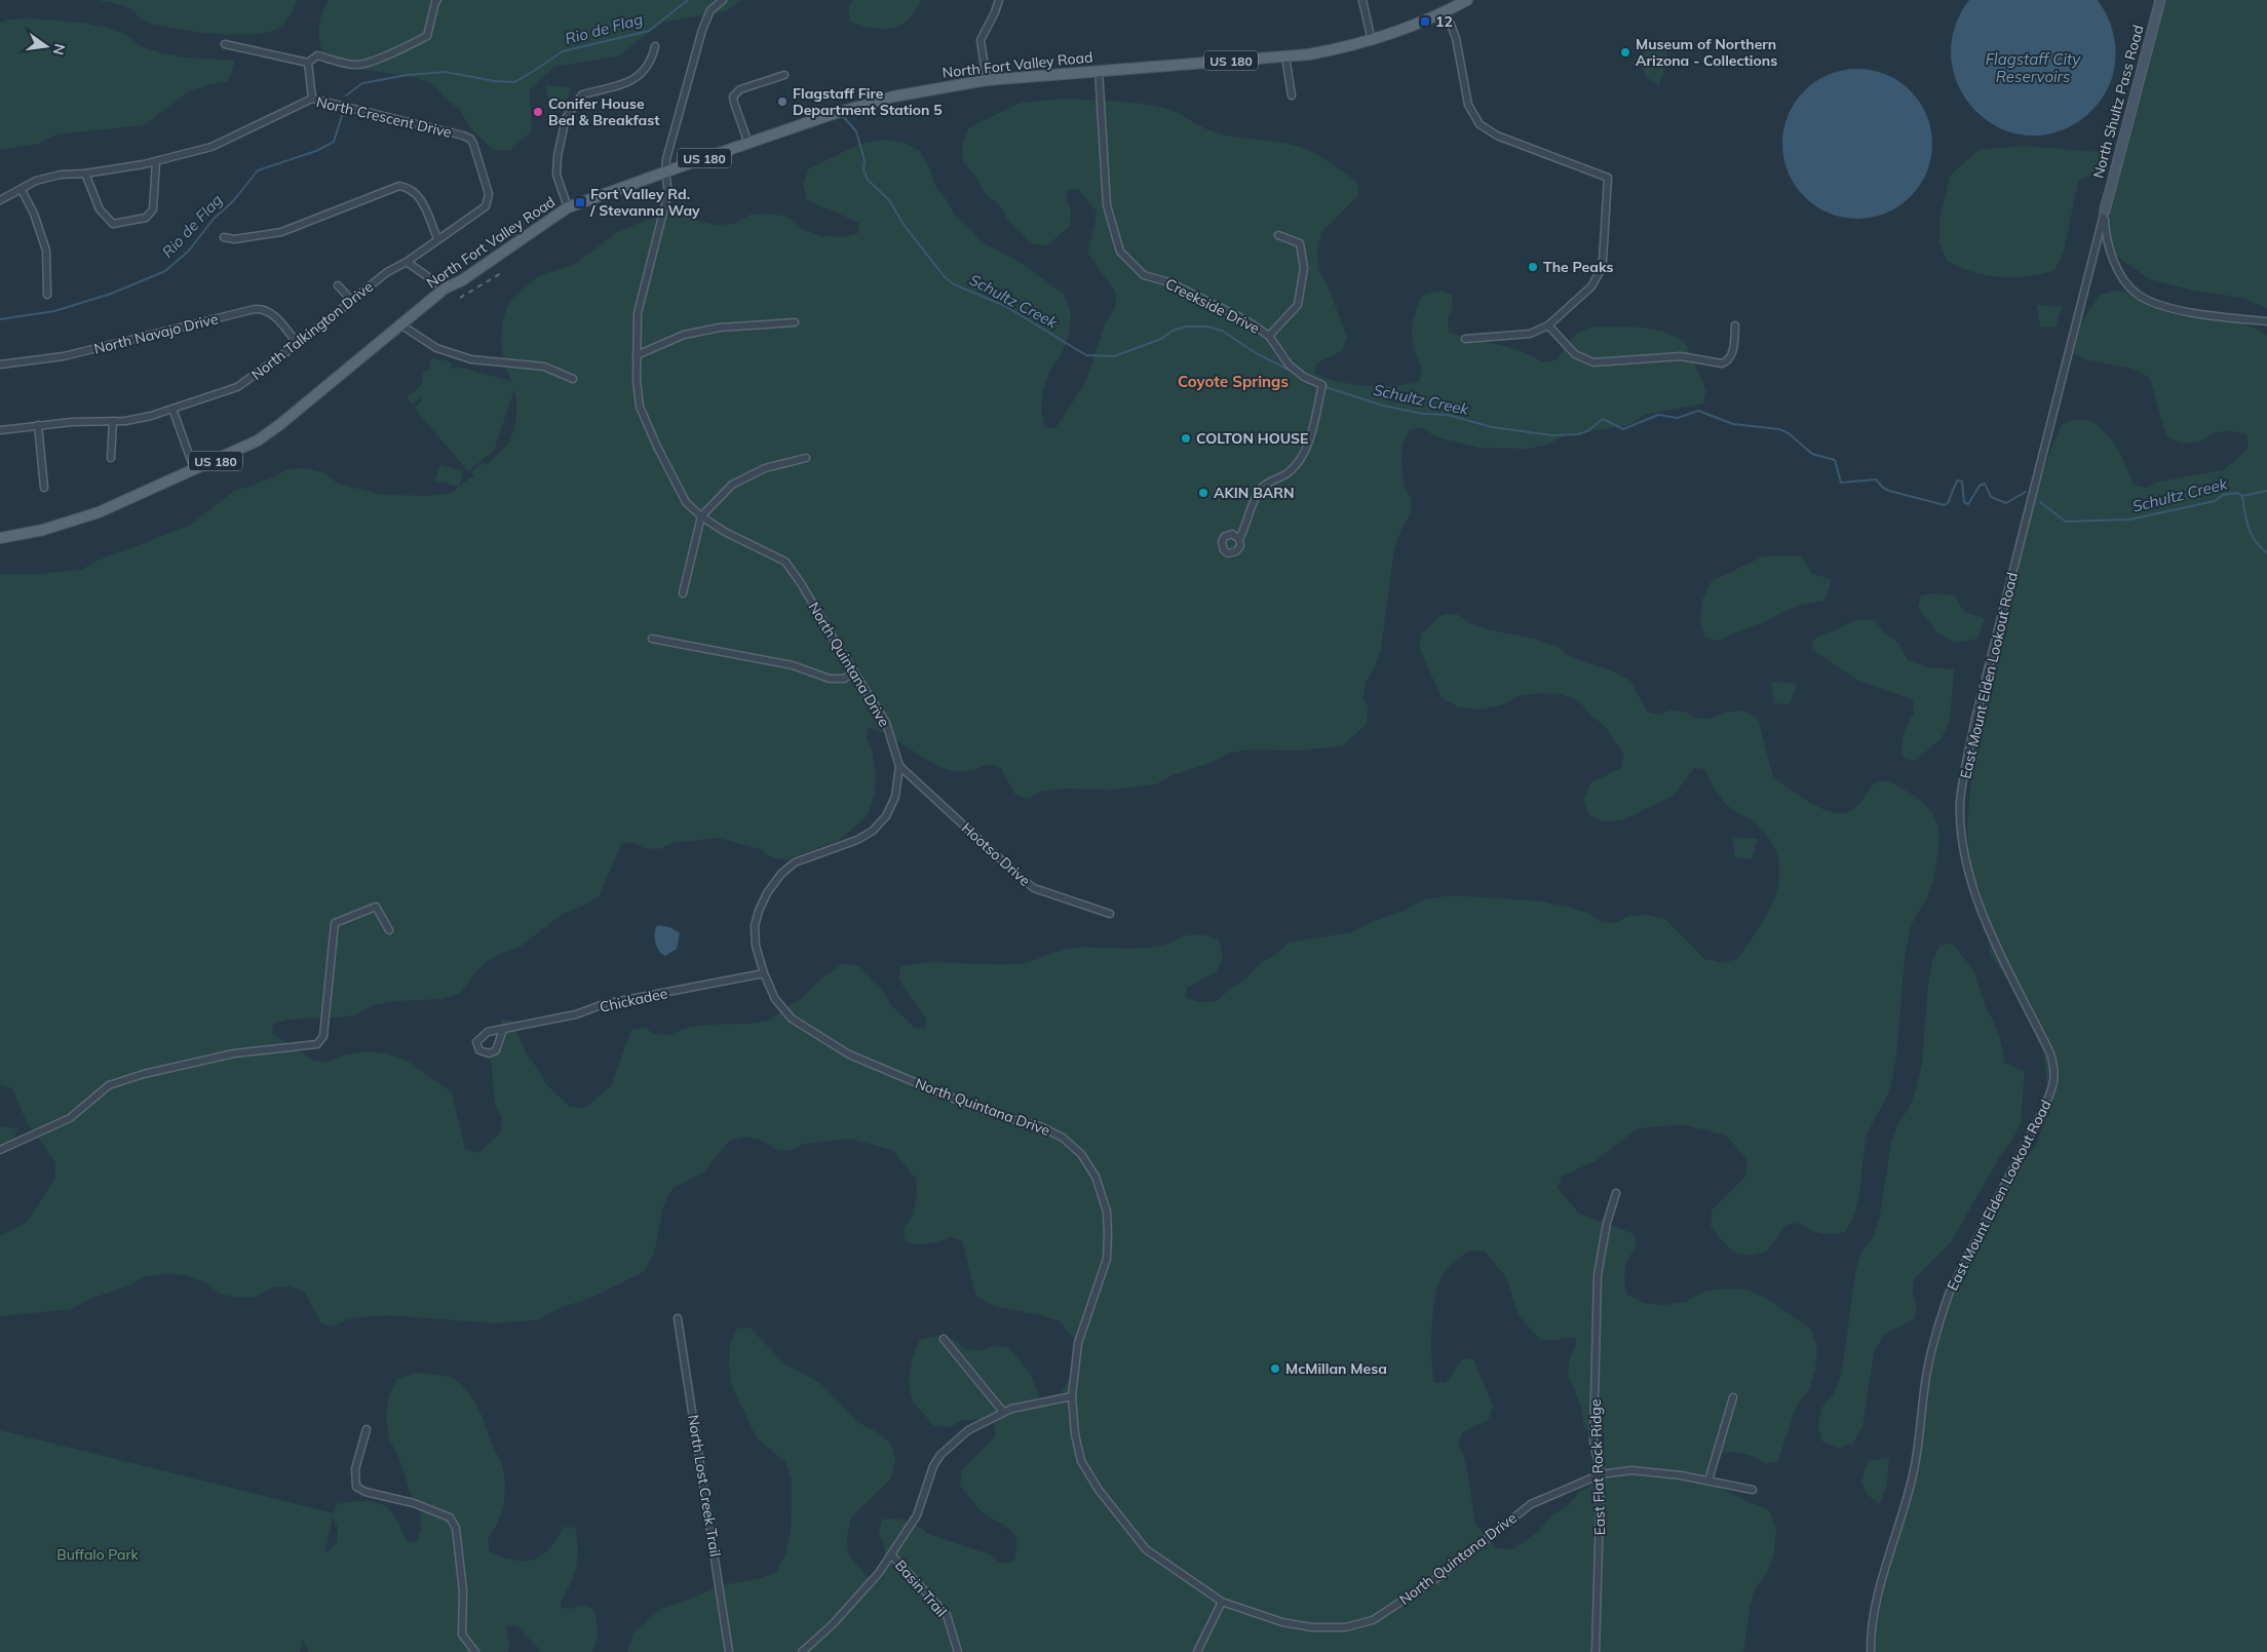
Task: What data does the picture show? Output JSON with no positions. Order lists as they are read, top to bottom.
{
  "streets": {
    "main road": ["US 180", "North Fort Valley Road"],
    "street": [
      "North Shultz Pass Road",
      "North Crescent Drive",
      "Creekside Drive",
      "North Talkington Drive",
      "North Navajo Drive",
      "North Quintana Drive",
      "East Mount Elden Lookout Road",
      "Hootso Drive",
      "Chickadee",
      "East Flat Rock Ridge",
      "North Lost Creek Trail",
      "Basin Trail"
    ]
  },
  "crossings": [
    ["North Fort Valley Road", "Creekside Drive"],
    ["North Fort Valley Road", "North Quintana Drive"],
    ["North Shultz Pass Road", "East Mount Elden Lookout Road"],
    ["North Crescent Drive", "North Talkington Drive"],
    ["North Talkington Drive", "North Navajo Drive"],
    ["North Quintana Drive", "Hootso Drive"],
    ["North Quintana Drive", "Chickadee"],
    ["North Quintana Drive", "East Flat Rock Ridge"]
  ],
  "districts": ["Coyote Springs"],
  "water": ["Rio de Flag", "Flagstaff City Reservoirs", "Schultz Creek"],
  "parks": ["Buffalo Park"],
  "places": {
    "transit": ["12", "Fort Valley Rd. / Stevanna Way"],
    "other": [
      "Museum of Northern Arizona - Collections",
      "Flagstaff Fire Department Station 5",
      "Conifer House Bed & Breakfast",
      "The Peaks",
      "COLTON HOUSE",
      "AKIN BARN",
      "McMillan Mesa"
    ]
  },
  "north": "right"
}
